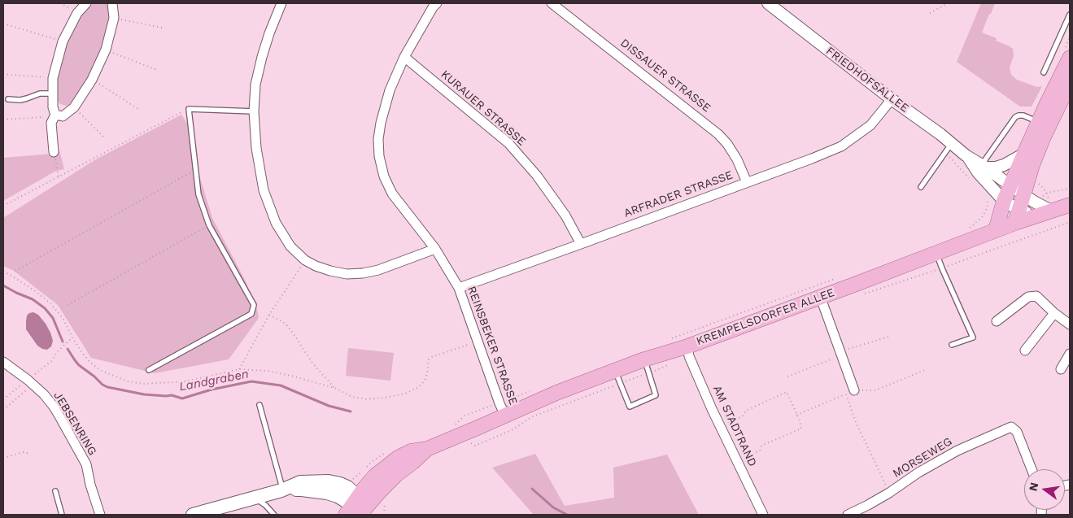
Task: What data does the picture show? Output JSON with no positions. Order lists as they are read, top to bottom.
{
  "streets": {
    "main road": ["KREMPELSDORFER ALLEE"],
    "street": [
      "DISSAUER STRASSE",
      "FRIEDHOFSALLEE",
      "KURAUER STRASSE",
      "ARFRADER STRASSE",
      "REINSBEKER STRASSE",
      "JEBSENRING",
      "AM STADTRAND",
      "MORSEWEG"
    ]
  },
  "crossings": [
    ["DISSAUER STRASSE", "ARFRADER STRASSE"],
    ["FRIEDHOFSALLEE", "ARFRADER STRASSE"],
    ["FRIEDHOFSALLEE", "KREMPELSDORFER ALLEE"],
    ["KURAUER STRASSE", "ARFRADER STRASSE"],
    ["KURAUER STRASSE", "REINSBEKER STRASSE"],
    ["ARFRADER STRASSE", "REINSBEKER STRASSE"],
    ["KREMPELSDORFER ALLEE", "REINSBEKER STRASSE"],
    ["KREMPELSDORFER ALLEE", "AM STADTRAND"]
  ],
  "water": ["Landgraben"],
  "north": "left"
}
